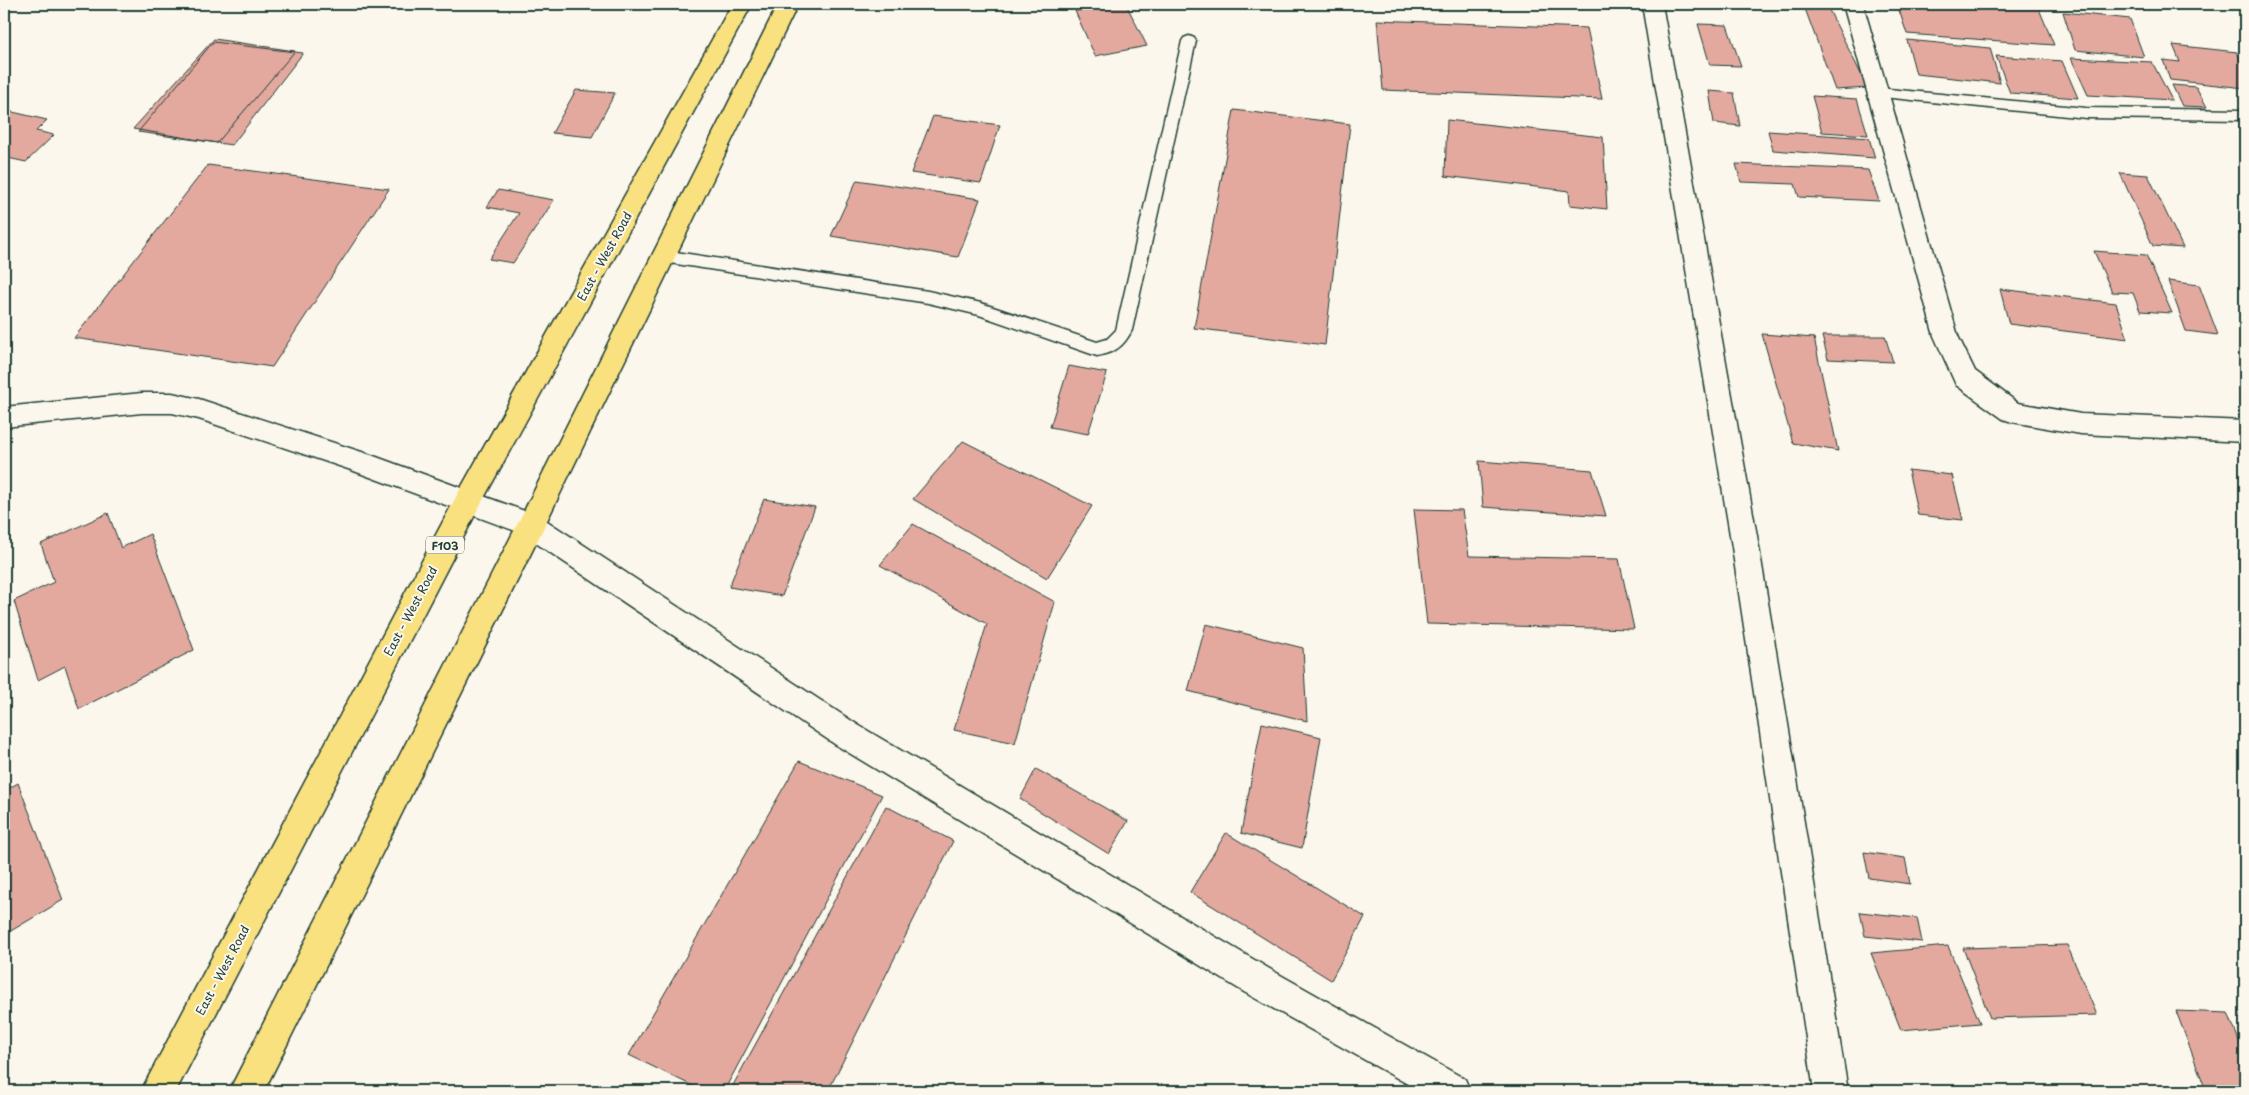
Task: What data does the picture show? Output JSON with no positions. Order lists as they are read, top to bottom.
{
  "streets": {
    "main road": ["East - West Road", "F103"]
  }
}
